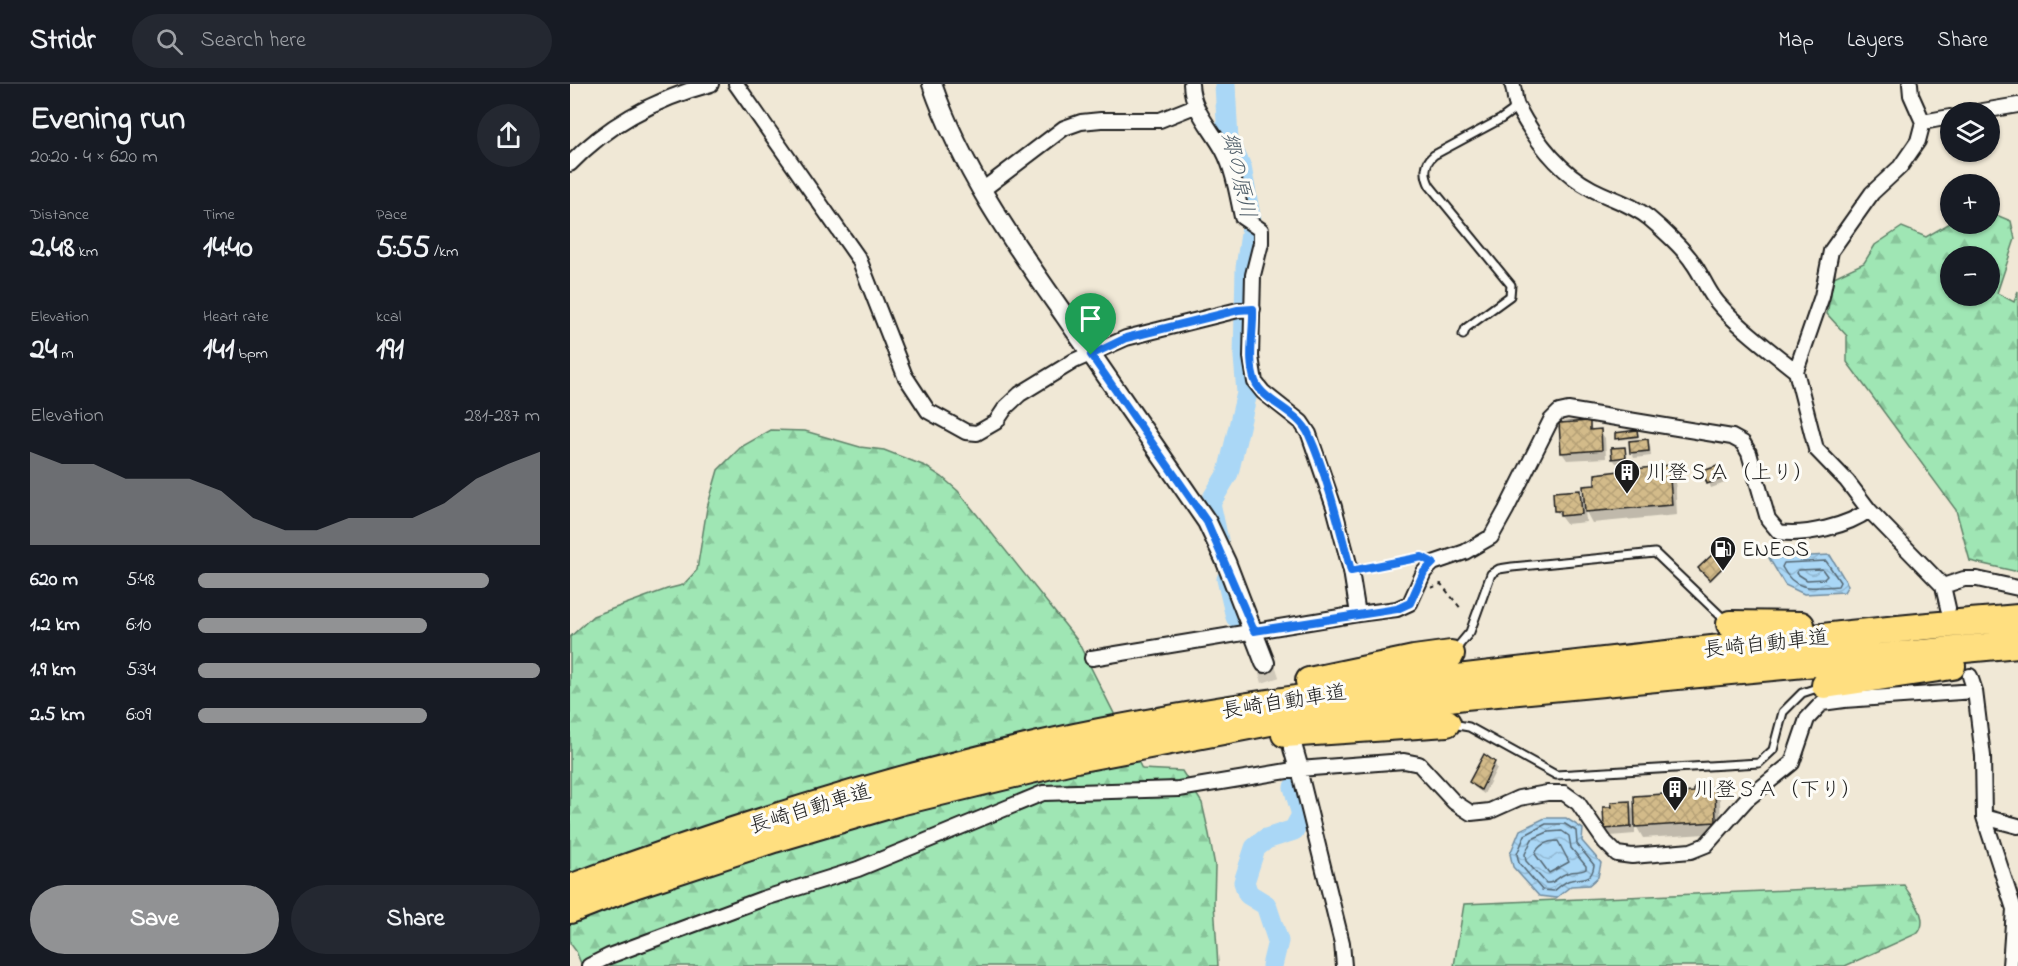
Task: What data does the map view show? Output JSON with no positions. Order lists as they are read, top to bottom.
{
  "streets": {
    "highway": ["長崎自動車道"]
  },
  "water": ["郷の原川"],
  "places": {
    "building": ["川登ＳＡ（上り）", "川登ＳＡ（下り）"],
    "fuel station": ["ENEOS"]
  },
  "page": {
    "header": "Stridr",
    "search": "Search here",
    "nav": ["Map", "Layers", "Share"],
    "heading": ["Evening run", "20:20 · 4 × 620 m"],
    "map_buttons": ["+", "−"],
    "stats": [
      ["Distance", "2.48 km"],
      ["Time", "14:40"],
      ["Pace", "5:55 /km"],
      ["Elevation", "24 m"],
      ["Heart rate", "141 bpm"],
      ["kcal", "191"]
    ],
    "chart": ["Elevation", "281–287 m"],
    "list": [
      {
        "name": "620 m",
        "note": "5:48"
      },
      {
        "name": "1.2 km",
        "note": "6:10"
      },
      {
        "name": "1.9 km",
        "note": "5:34"
      },
      {
        "name": "2.5 km",
        "note": "6:09"
      }
    ],
    "buttons": ["Save", "Share"]
  }
}
